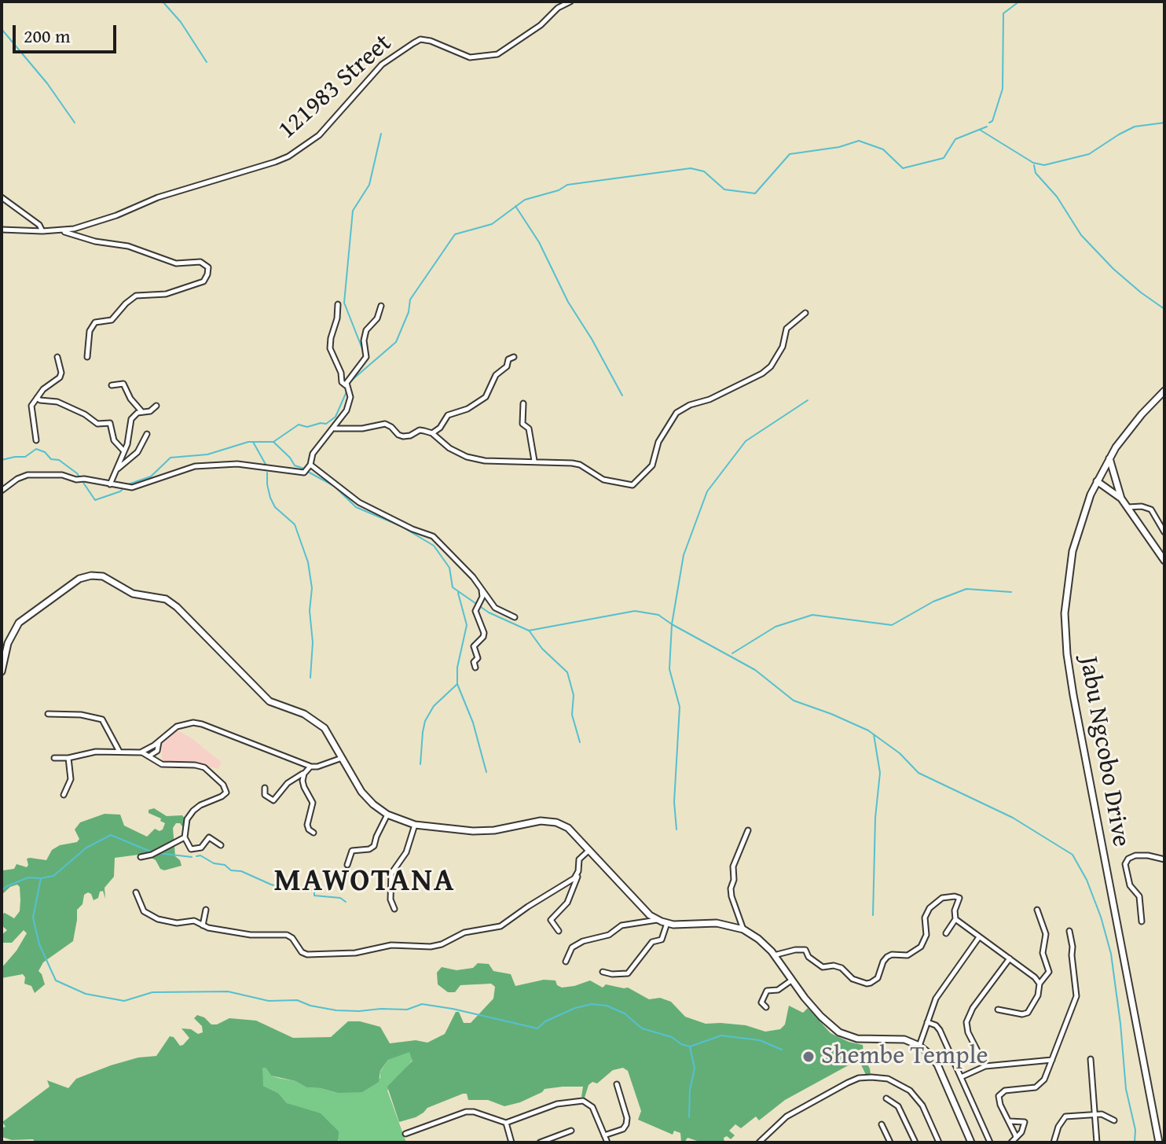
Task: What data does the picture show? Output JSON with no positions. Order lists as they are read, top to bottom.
{
  "streets": {
    "street": ["121983 Street", "Jabu Ngcobo Drive"]
  },
  "districts": ["MAWOTANA"],
  "places": ["Shembe Temple"],
  "scale_bar": "200 m"
}
